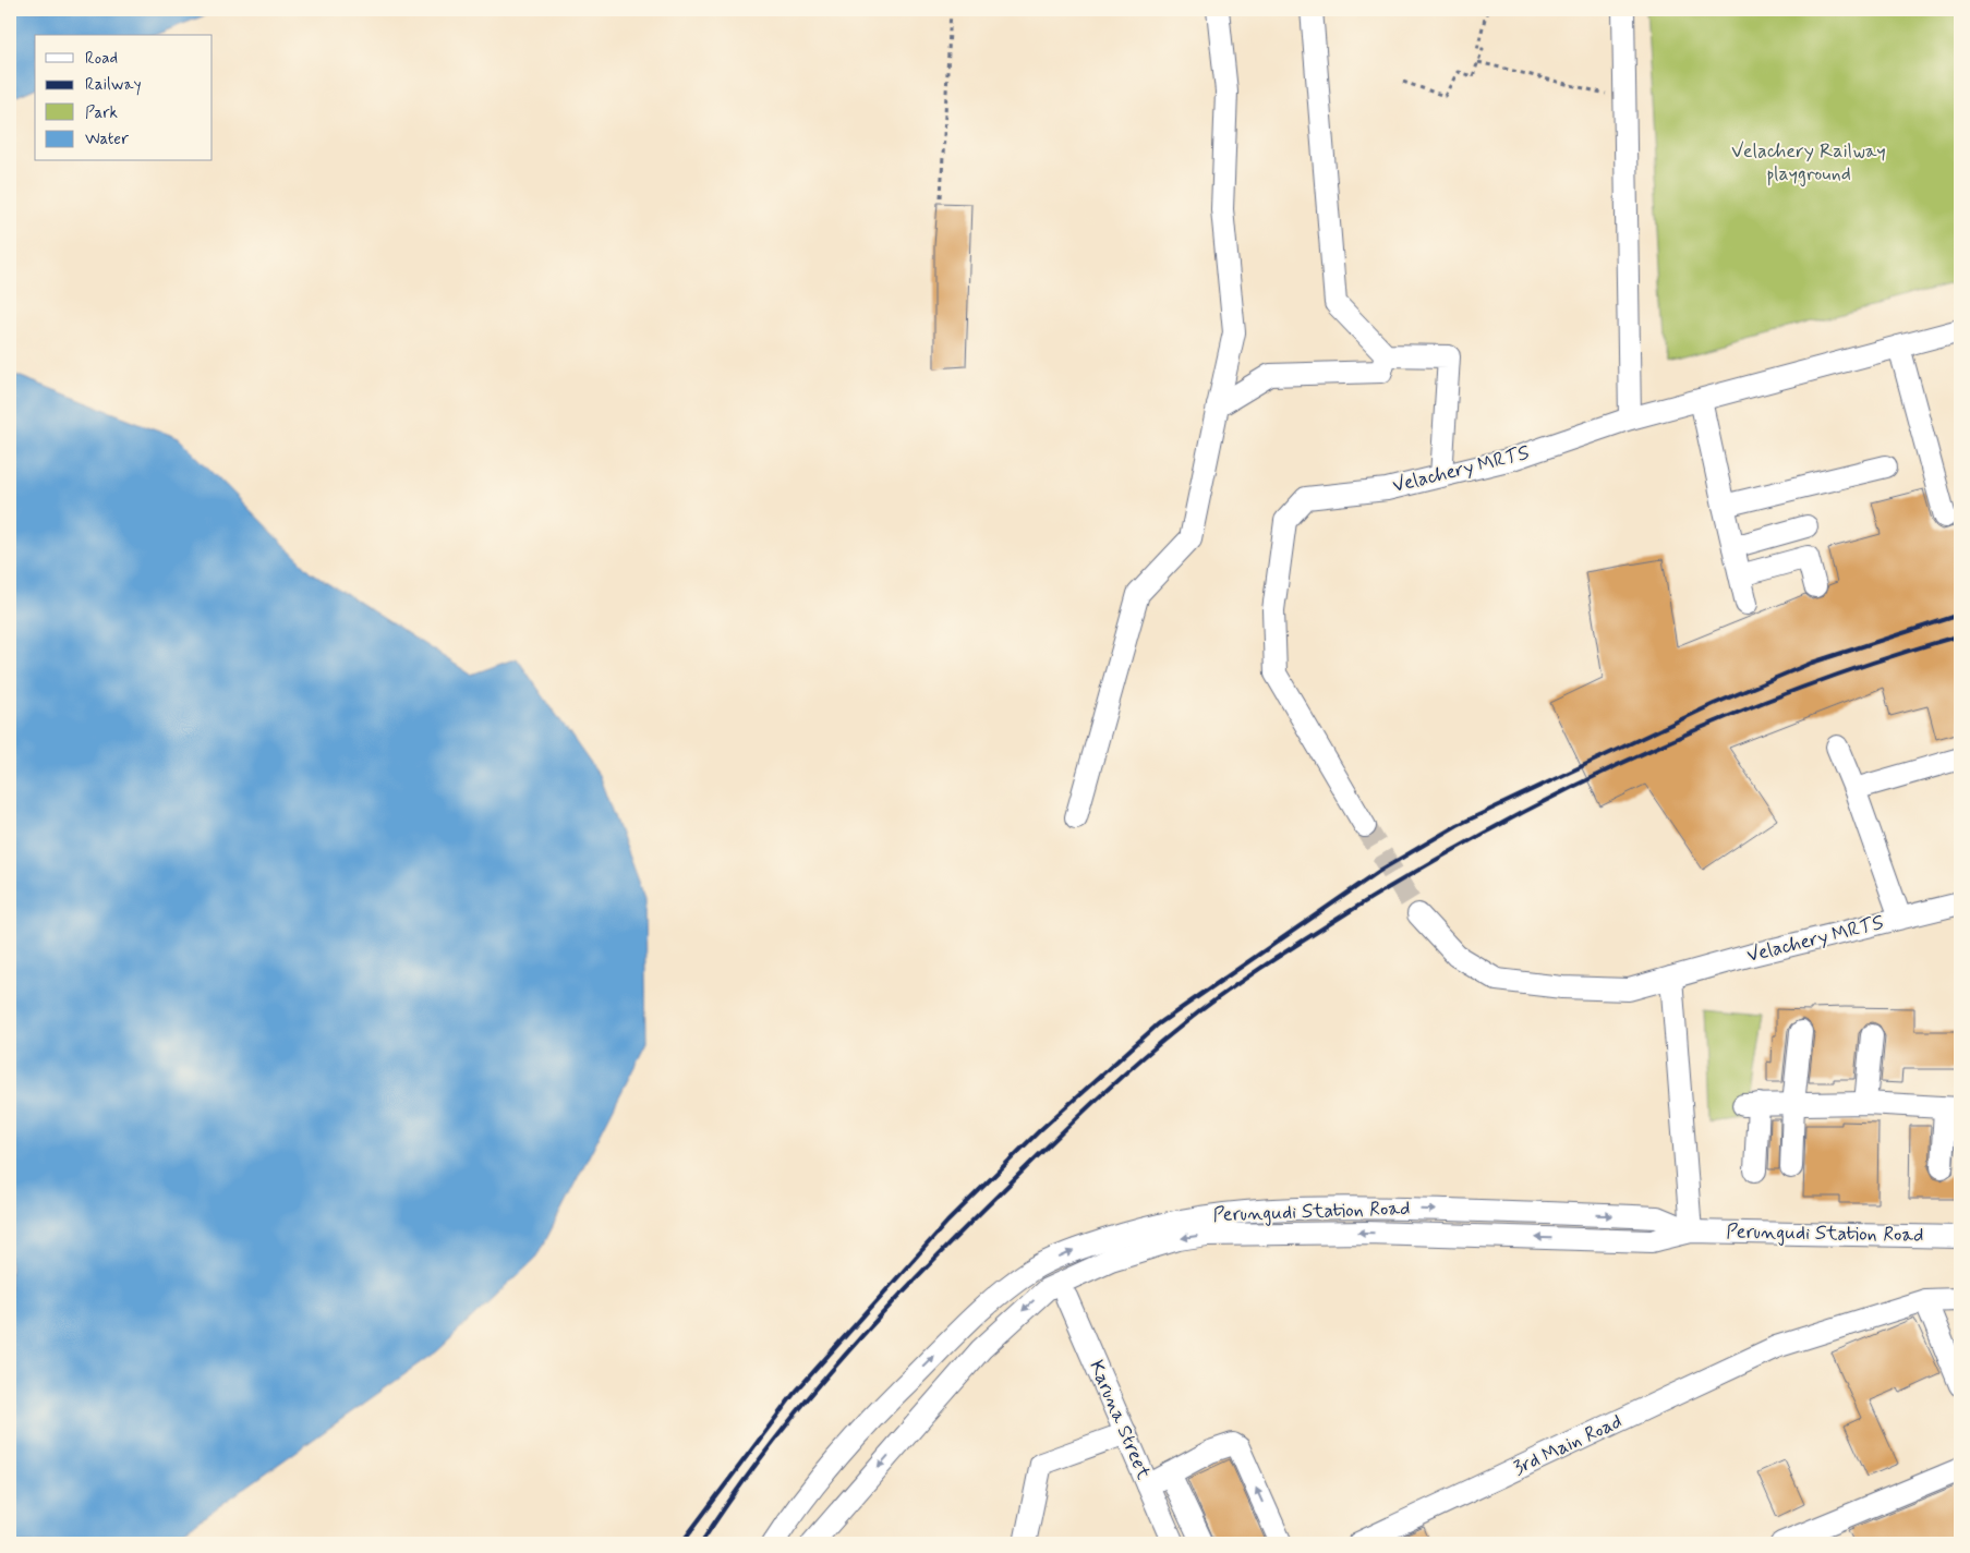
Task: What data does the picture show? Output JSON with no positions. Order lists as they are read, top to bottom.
{
  "streets": {
    "street": [
      "Velachery MRTS",
      "Perungudi Station Road",
      "Karuna Street",
      "3rd Main Road"
    ]
  },
  "parks": ["Velachery Railway playground"],
  "legend": [
    "Road",
    "Railway",
    "Park",
    "Water"
  ]
}
